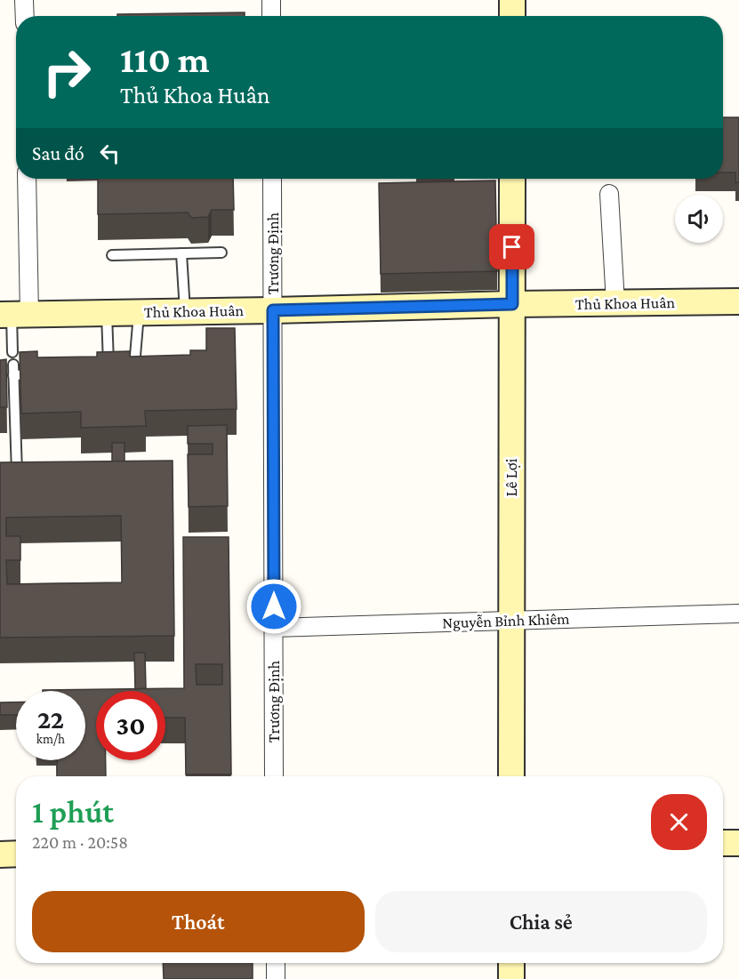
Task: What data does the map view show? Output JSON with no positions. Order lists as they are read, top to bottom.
{
  "streets": {
    "main road": ["Thủ Khoa Huân", "Lê Lợi"],
    "street": ["Trương Định", "Nguyễn Bỉnh Khiêm"]
  },
  "crossings": [
    ["Trương Định", "Thủ Khoa Huân"],
    ["Trương Định", "Nguyễn Bỉnh Khiêm"],
    ["Thủ Khoa Huân", "Lê Lợi"],
    ["Lê Lợi", "Nguyễn Bỉnh Khiêm"]
  ],
  "page": {
    "turn": ["110 m", "Thủ Khoa Huân"],
    "then": "Sau đó",
    "speed": "22 km/h",
    "limit": "30",
    "heading": ["1 phút", "220 m · 20:58"],
    "buttons": ["Thoát", "Chia sẻ"]
  }
}
